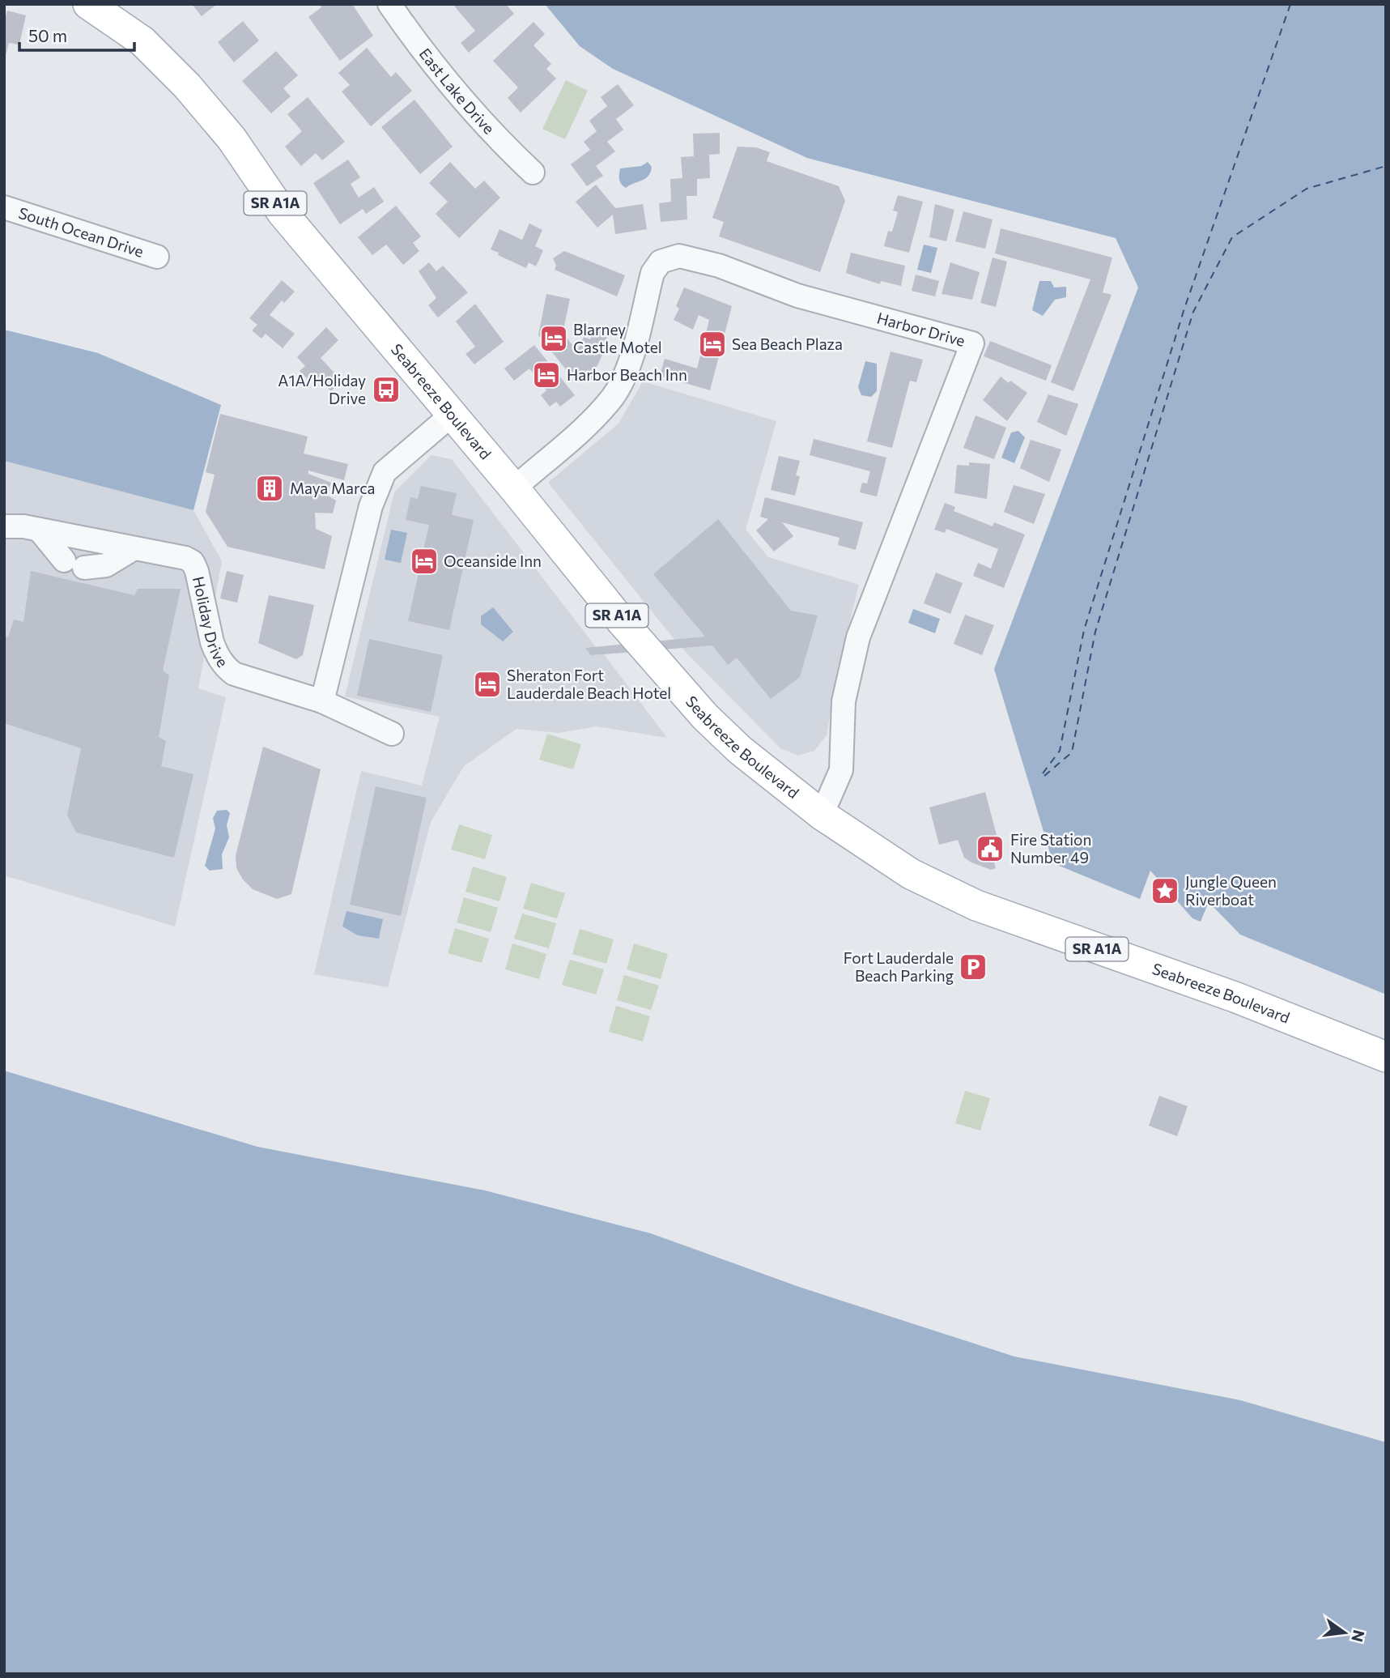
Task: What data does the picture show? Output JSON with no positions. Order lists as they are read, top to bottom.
{
  "streets": {
    "main road": ["SR A1A", "Seabreeze Boulevard"],
    "street": [
      "East Lake Drive",
      "South Ocean Drive",
      "Harbor Drive",
      "Holiday Drive"
    ]
  },
  "crossings": [
    ["Harbor Drive", "Seabreeze Boulevard"]
  ],
  "places": {
    "hotel": [
      "Blarney Castle Motel",
      "Sea Beach Plaza",
      "Harbor Beach Inn",
      "Oceanside Inn",
      "Sheraton Fort Lauderdale Beach Hotel"
    ],
    "bus stop": ["A1A/Holiday Drive"],
    "building": ["Maya Marca"],
    "public building": ["Fire Station Number 49"],
    "place": ["Jungle Queen Riverboat"],
    "parking": ["Fort Lauderdale Beach Parking"]
  },
  "scale_bar": "50 m",
  "north": "right"
}
